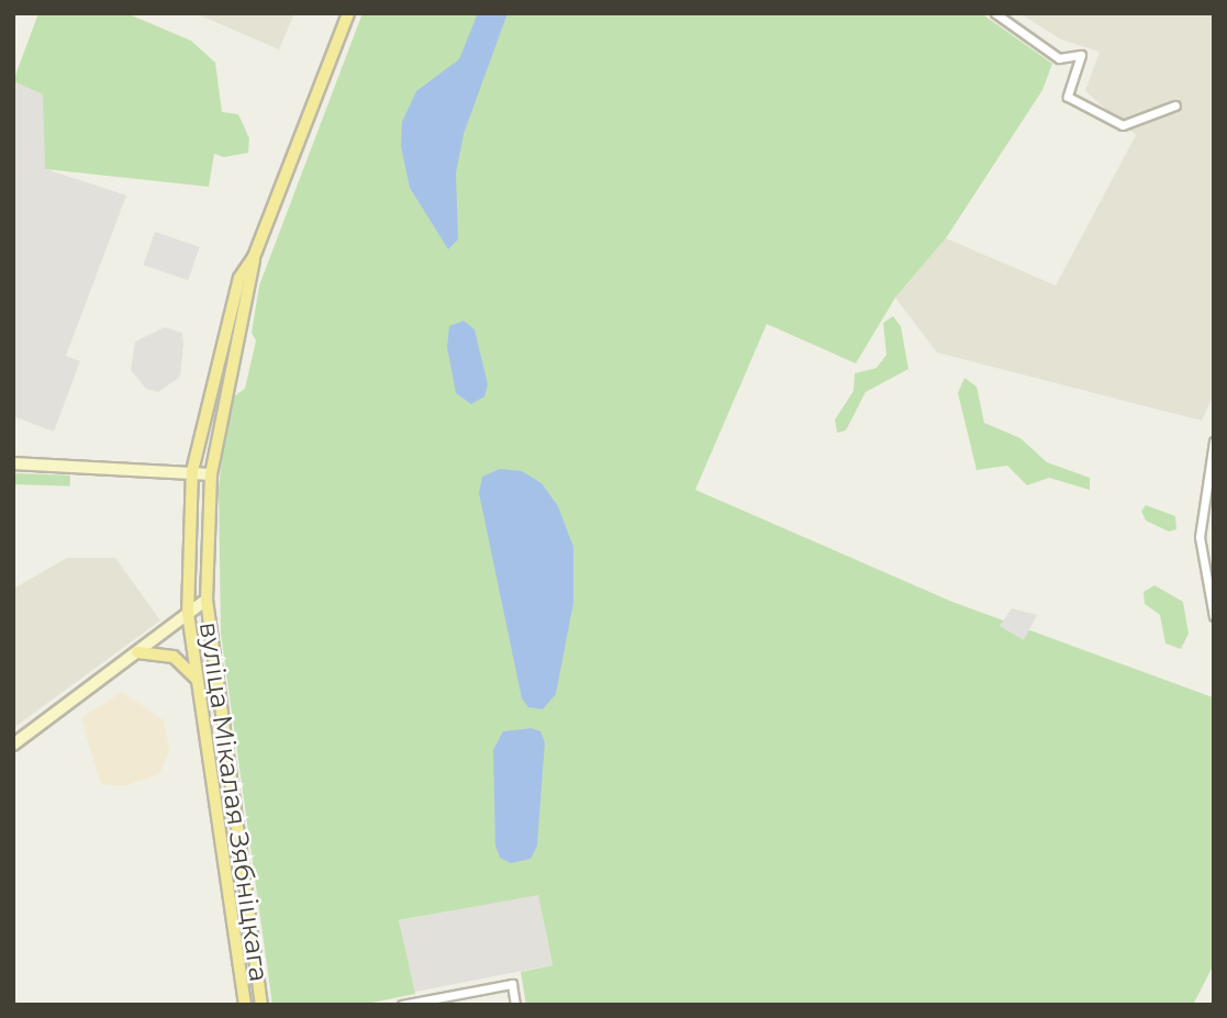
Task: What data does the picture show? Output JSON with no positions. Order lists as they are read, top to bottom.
{
  "streets": {
    "main road": ["вуліца Мікалая Зябніцкага"]
  }
}
